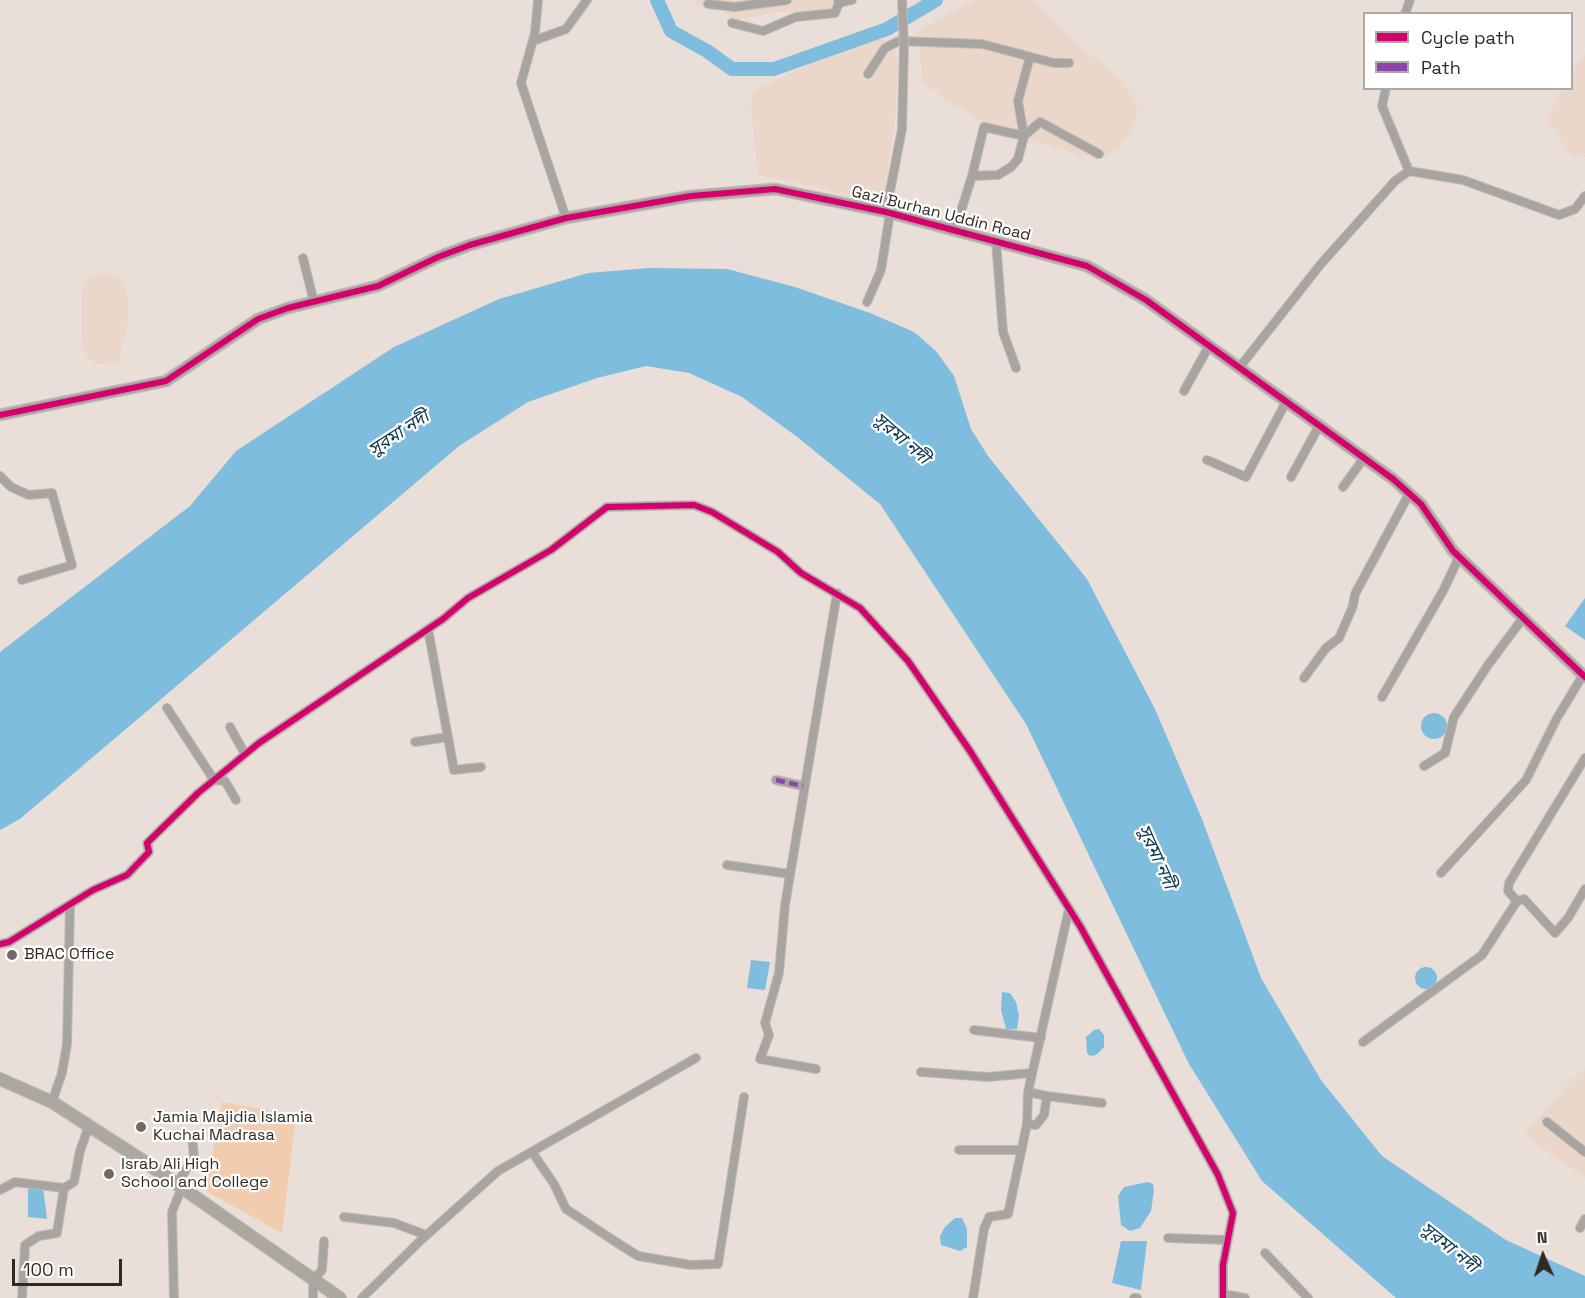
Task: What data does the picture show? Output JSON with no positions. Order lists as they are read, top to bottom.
{
  "streets": {
    "street": ["Gazi Burhan Uddin Road"]
  },
  "water": ["সুরমা নদী"],
  "places": ["BRAC Office", "Jamia Majidia Islamia Kuchai Madrasa", "Israb Ali High School and College"],
  "legend": ["Cycle path", "Path"],
  "scale_bar": "100 m",
  "north": "top"
}
